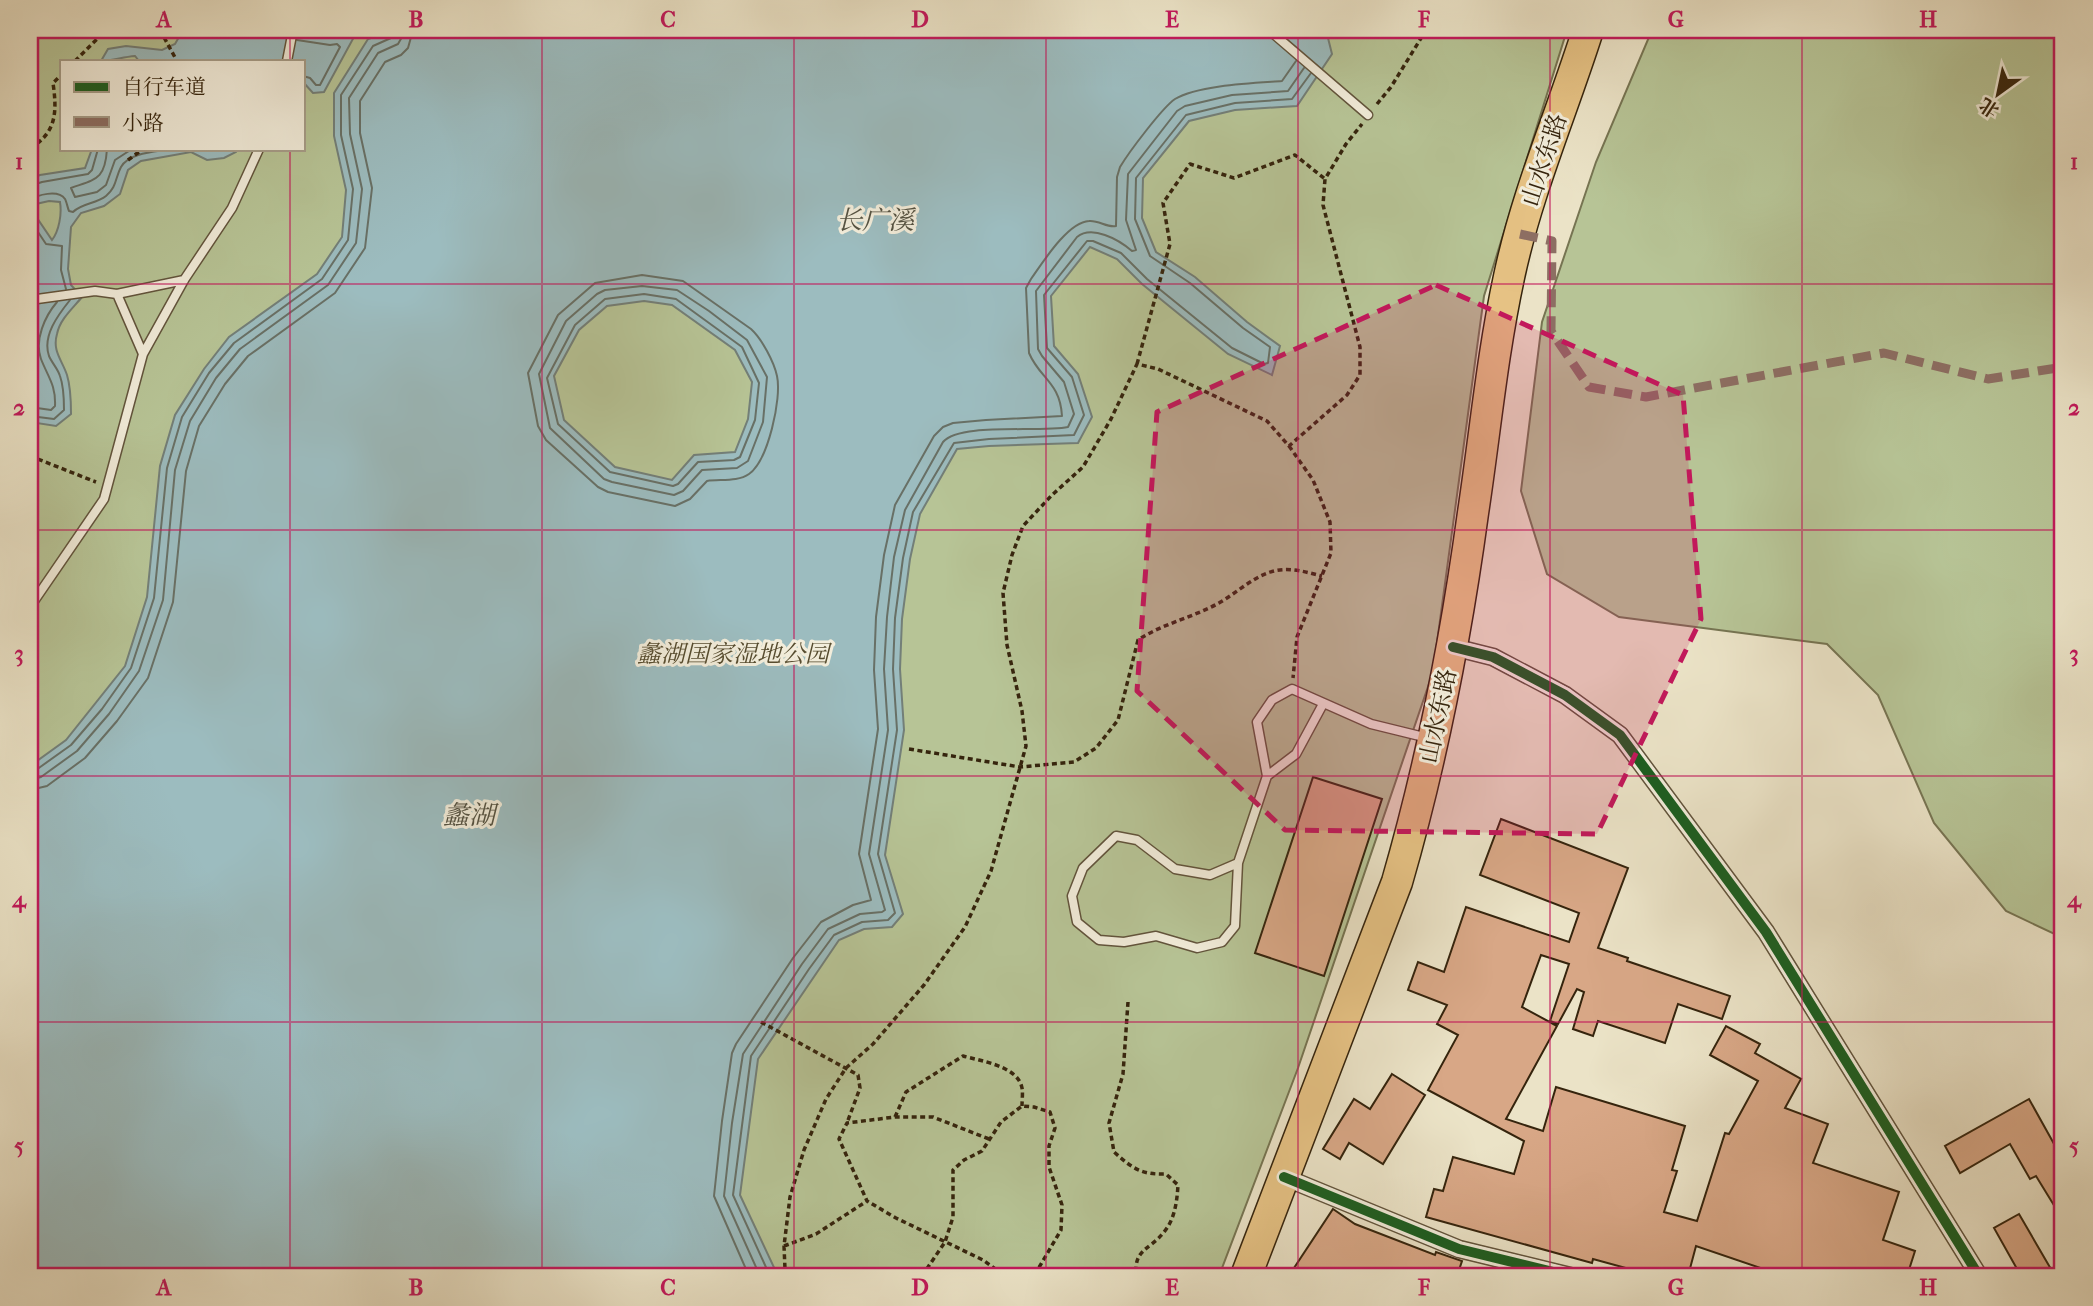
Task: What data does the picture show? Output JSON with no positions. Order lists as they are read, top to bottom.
{
  "streets": {
    "highway": ["山水东路"]
  },
  "water": ["长广溪", "蠡湖"],
  "parks": ["蠡湖国家湿地公园"],
  "legend": ["自行车道", "小路"],
  "north": "bottom left",
  "grid": {
    "columns": [
      "A",
      "B",
      "C",
      "D",
      "E",
      "F",
      "G",
      "H"
    ],
    "rows": [
      "1",
      "2",
      "3",
      "4",
      "5"
    ]
  }
}
